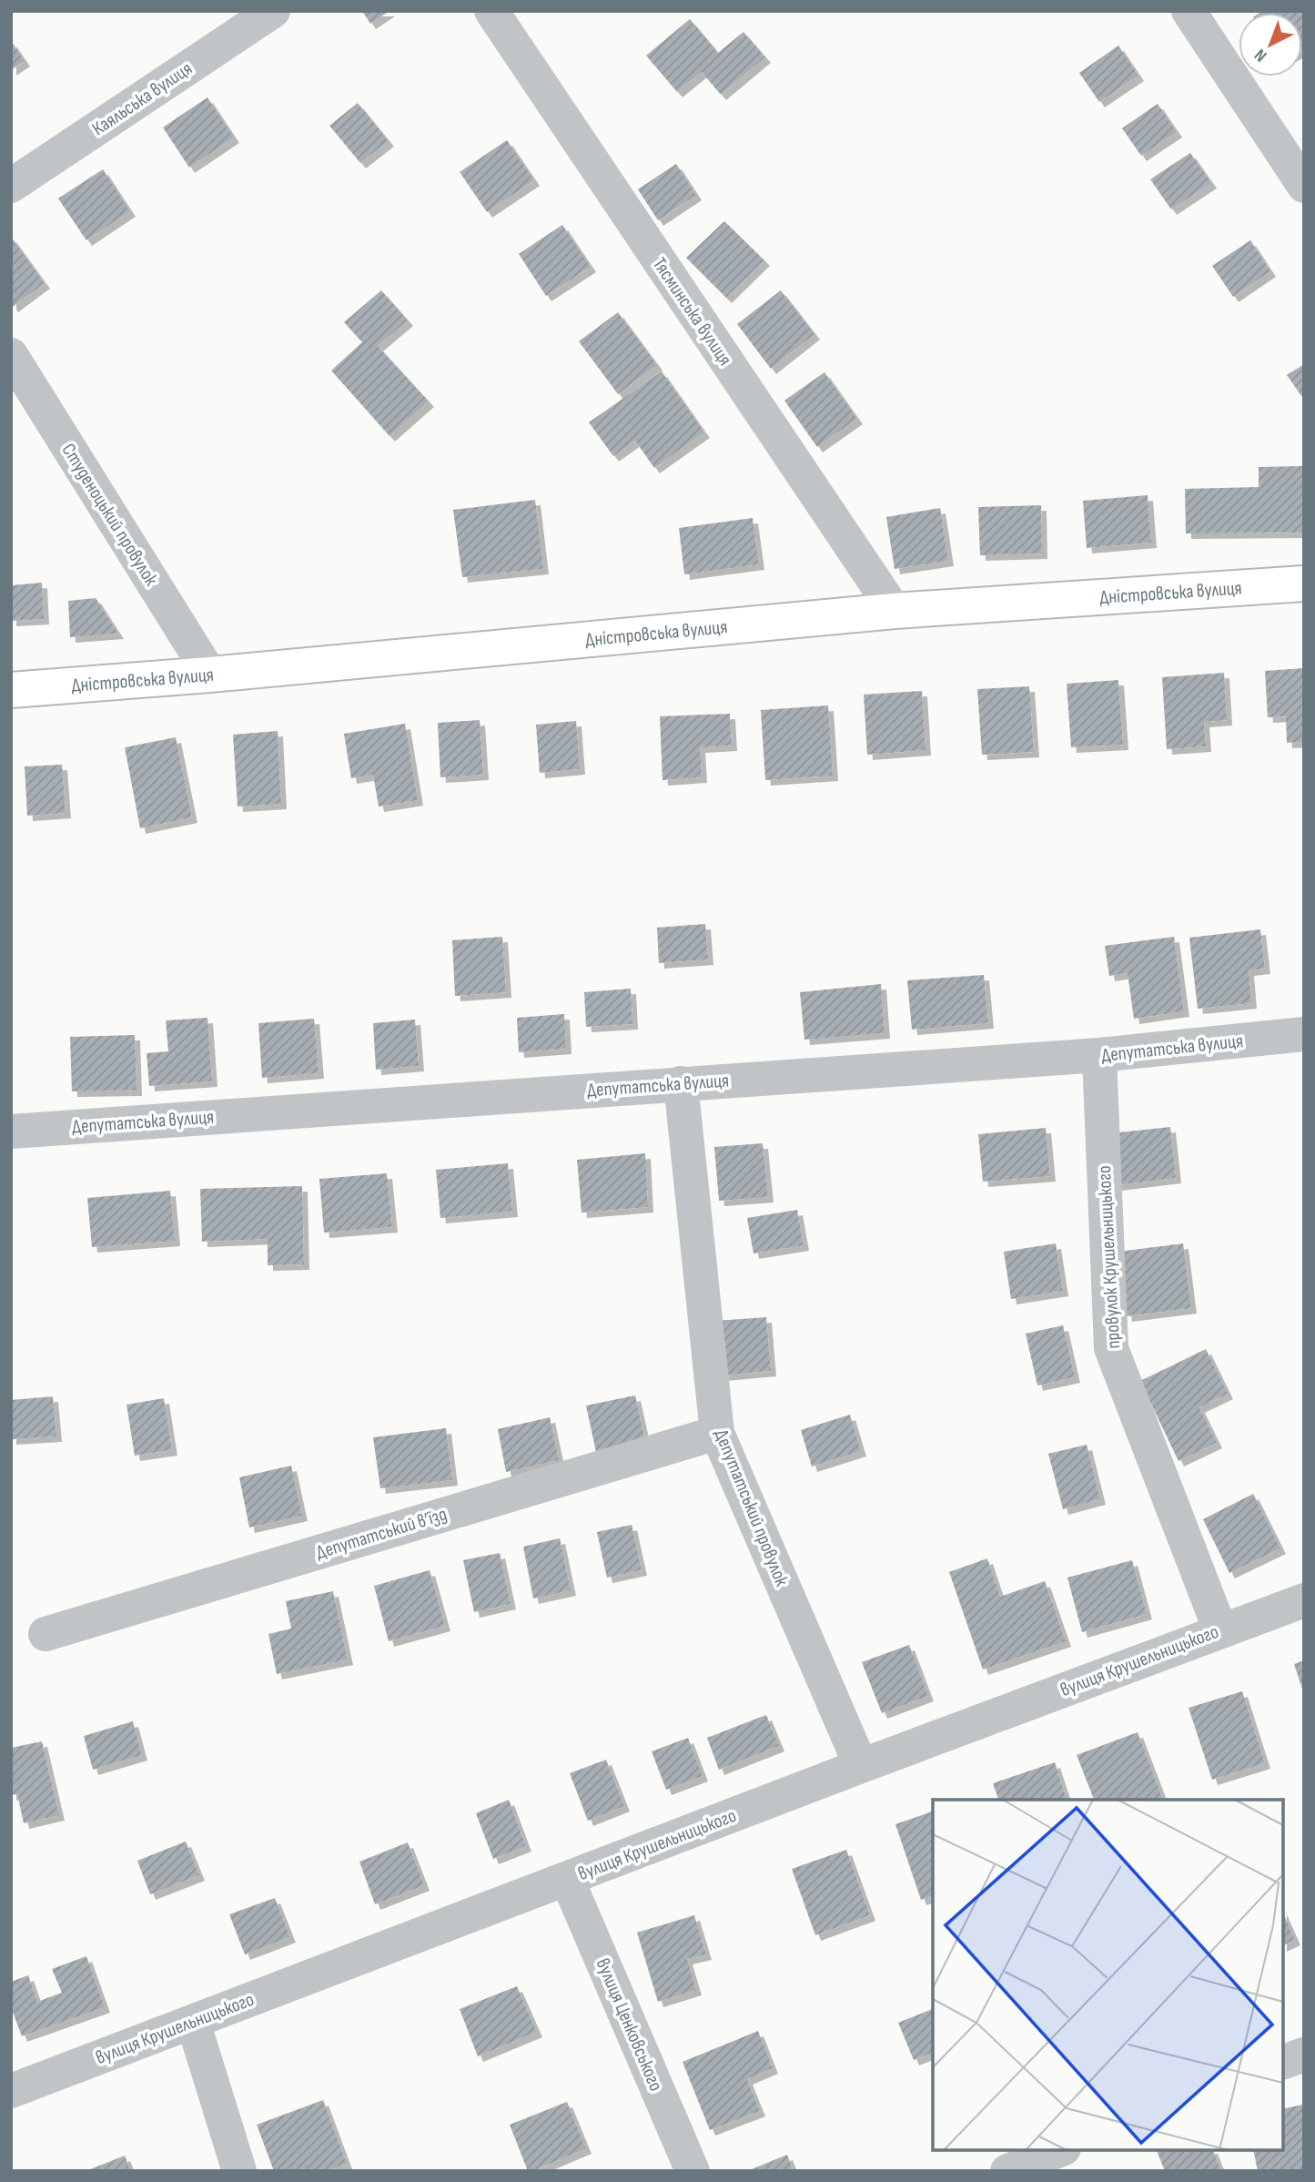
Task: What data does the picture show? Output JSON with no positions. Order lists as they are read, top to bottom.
{
  "streets": {
    "street": [
      "Каяльська вулиця",
      "Тясминська вулиця",
      "Студеноцький провулок",
      "Дністровська вулиця",
      "Депутатська вулиця",
      "провулок Крушельницького",
      "Депутатський провулок",
      "Депутатський в’їзд",
      "вулиця Крушельницького",
      "вулиця Ценковського"
    ]
  },
  "crossings": [
    ["Тясминська вулиця", "Дністровська вулиця"],
    ["Студеноцький провулок", "Дністровська вулиця"],
    ["Депутатська вулиця", "провулок Крушельницького"],
    ["Депутатська вулиця", "Депутатський провулок"],
    ["провулок Крушельницького", "вулиця Крушельницького"],
    ["Депутатський провулок", "Депутатський в’їзд"],
    ["Депутатський провулок", "вулиця Крушельницького"],
    ["вулиця Крушельницького", "вулиця Ценковського"]
  ],
  "north": "bottom left"
}
